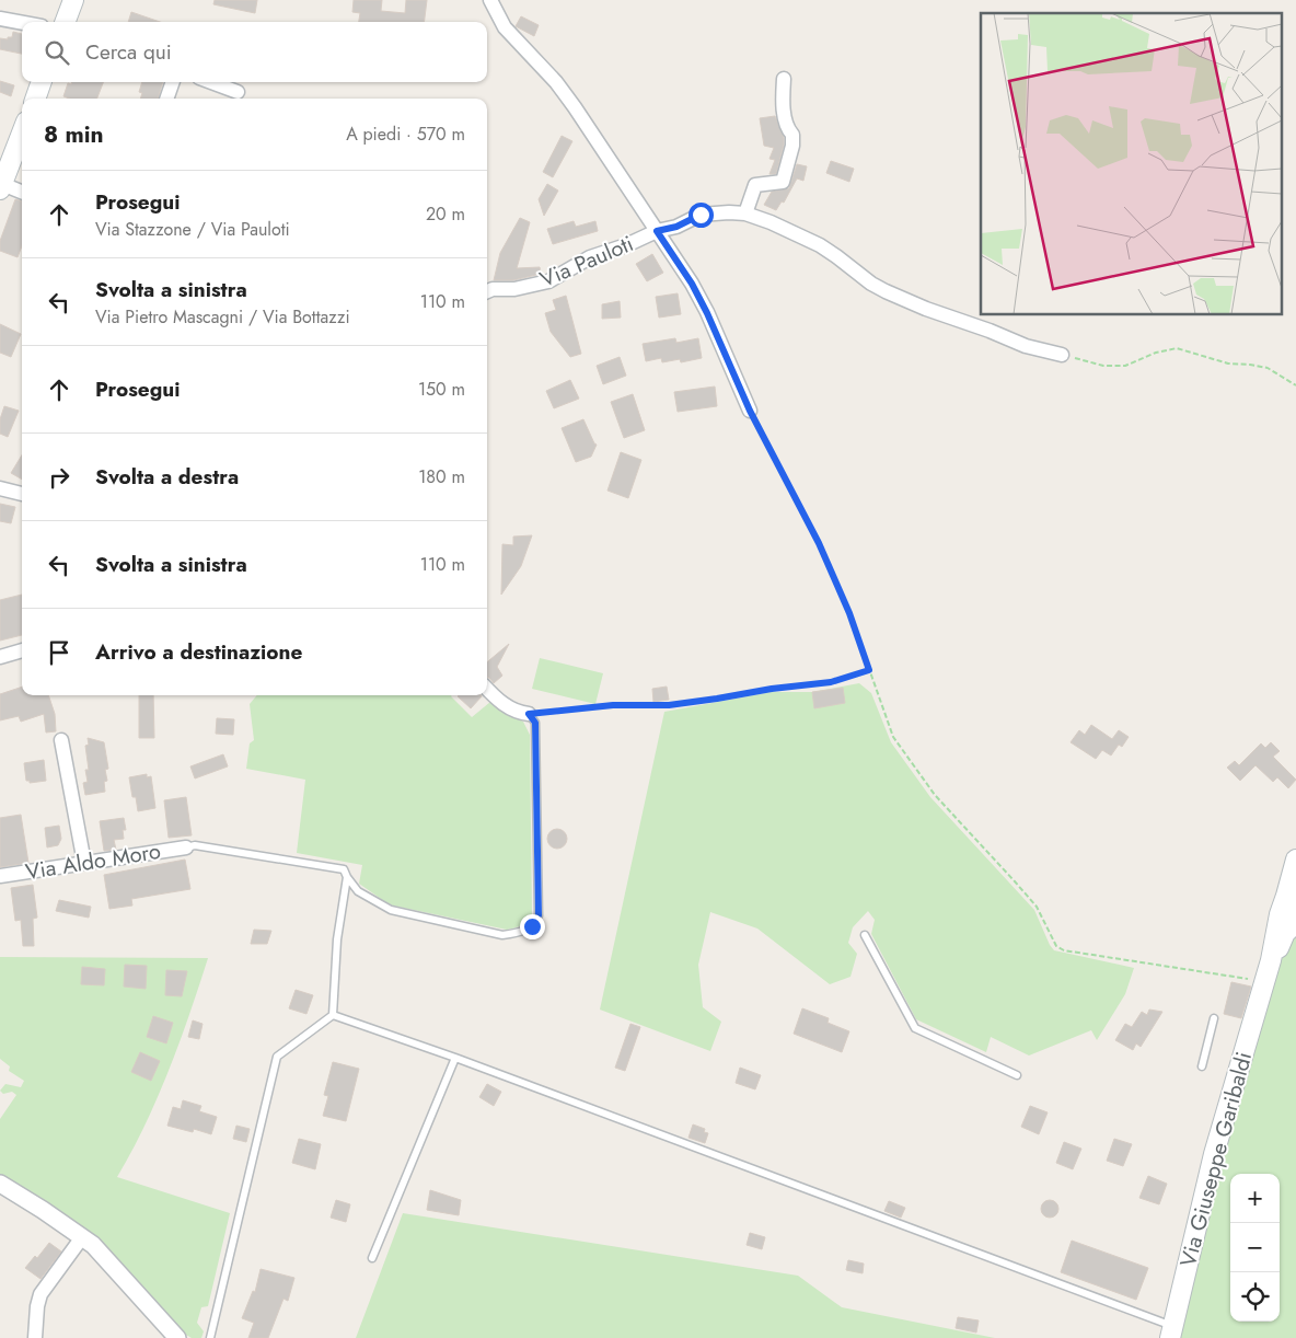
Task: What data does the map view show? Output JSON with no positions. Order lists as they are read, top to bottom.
{
  "streets": {
    "main road": ["Via Giuseppe Garibaldi"],
    "street": ["Via Pauloti", "Via Aldo Moro"]
  },
  "page": {
    "search": "Cerca qui",
    "heading": ["8 min", "A piedi · 570 m"],
    "list": [
      ["Prosegui", "Via Stazzone / Via Pauloti", "20 m"],
      ["Svolta a sinistra", "Via Pietro Mascagni / Via Bottazzi", "110 m"],
      ["Prosegui", "150 m"],
      ["Svolta a destra", "180 m"],
      ["Svolta a sinistra", "110 m"],
      "Arrivo a destinazione"
    ],
    "map_buttons": ["+", "−"]
  }
}
